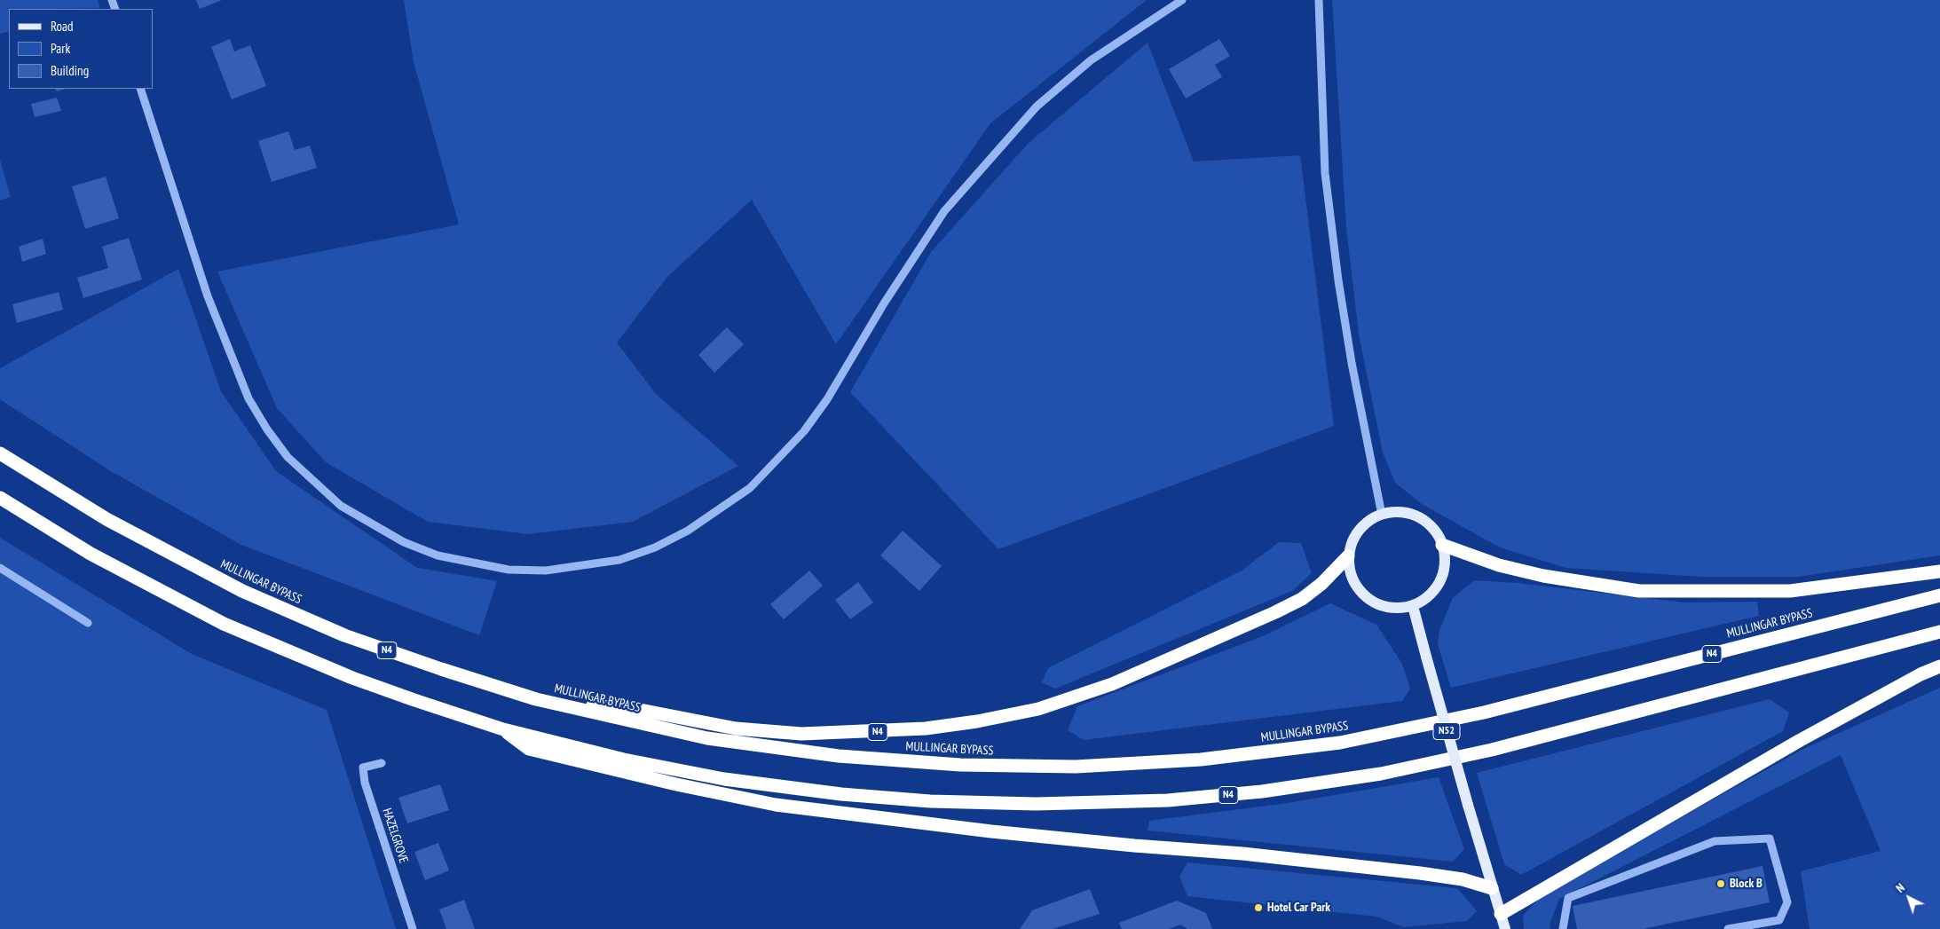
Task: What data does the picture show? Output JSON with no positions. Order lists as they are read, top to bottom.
{
  "streets": {
    "highway": ["MULLINGAR BYPASS", "N4"],
    "main road": ["N52"],
    "street": ["HAZELGROVE"]
  },
  "crossings": [
    ["MULLINGAR BYPASS", "N4"],
    ["N4", "N52"]
  ],
  "places": ["Block B", "Hotel Car Park"],
  "legend": ["Road", "Park", "Building"],
  "north": "top left"
}
